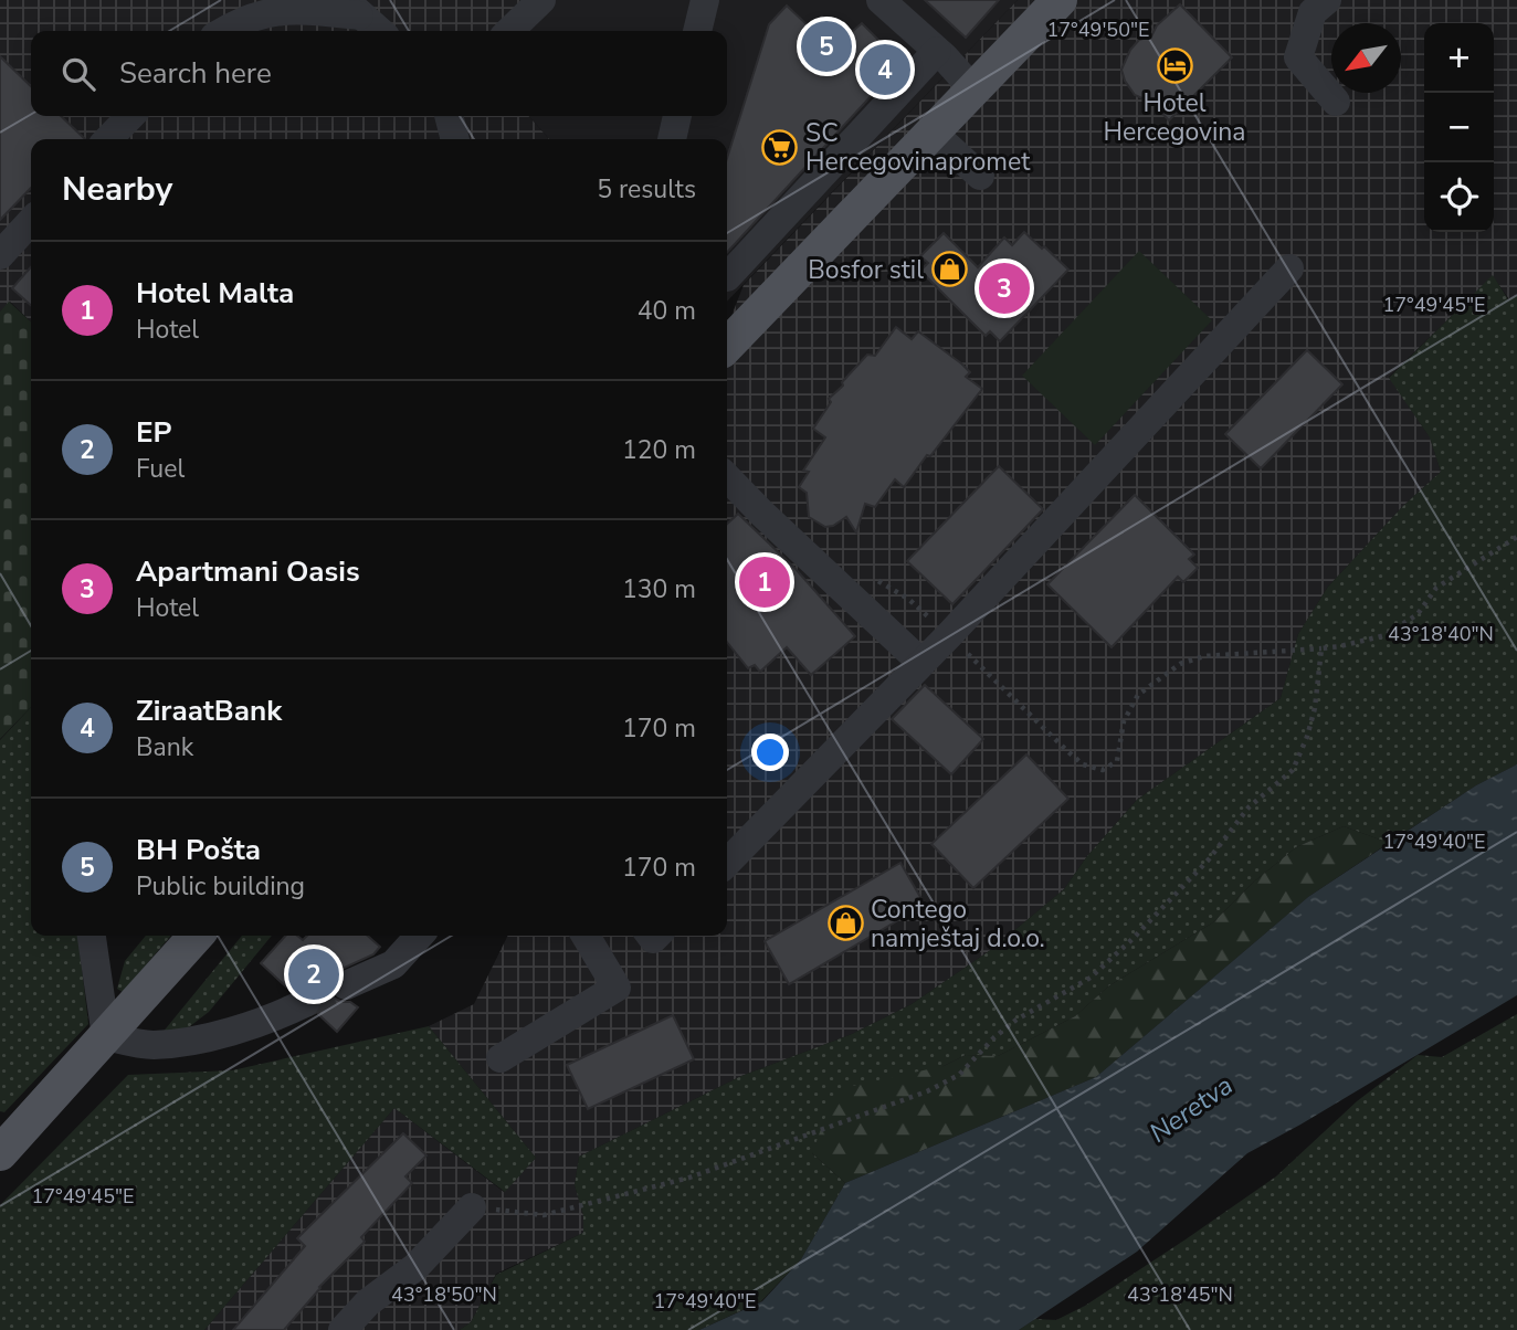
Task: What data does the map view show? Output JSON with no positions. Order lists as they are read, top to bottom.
{
  "water": ["Neretva"],
  "places": {
    "hotel": ["Hotel Hercegovina"],
    "supermarket": ["SC Hercegovinapromet"],
    "shop": ["Bosfor stil", "Contego namještaj d.o.o."]
  },
  "north": "bottom left",
  "page": {
    "pins": [
      "5",
      "4",
      "3",
      "1",
      "2"
    ],
    "map_buttons": ["+", "−"],
    "search": "Search here",
    "heading": ["Nearby", "5 results"],
    "list": [
      {
        "mark": "1",
        "name": "Hotel Malta",
        "note": "Hotel",
        "value": "40 m"
      },
      {
        "mark": "2",
        "name": "EP",
        "note": "Fuel",
        "value": "120 m"
      },
      {
        "mark": "3",
        "name": "Apartmani Oasis",
        "note": "Hotel",
        "value": "130 m"
      },
      {
        "mark": "4",
        "name": "ZiraatBank",
        "note": "Bank",
        "value": "170 m"
      },
      {
        "mark": "5",
        "name": "BH Pošta",
        "note": "Public building",
        "value": "170 m"
      }
    ]
  },
  "coordinates": [
    "17°49'50\"E",
    "17°49'45\"E",
    "43°18'40\"N",
    "17°49'40\"E",
    "43°18'50\"N",
    "43°18'45\"N"
  ]
}
